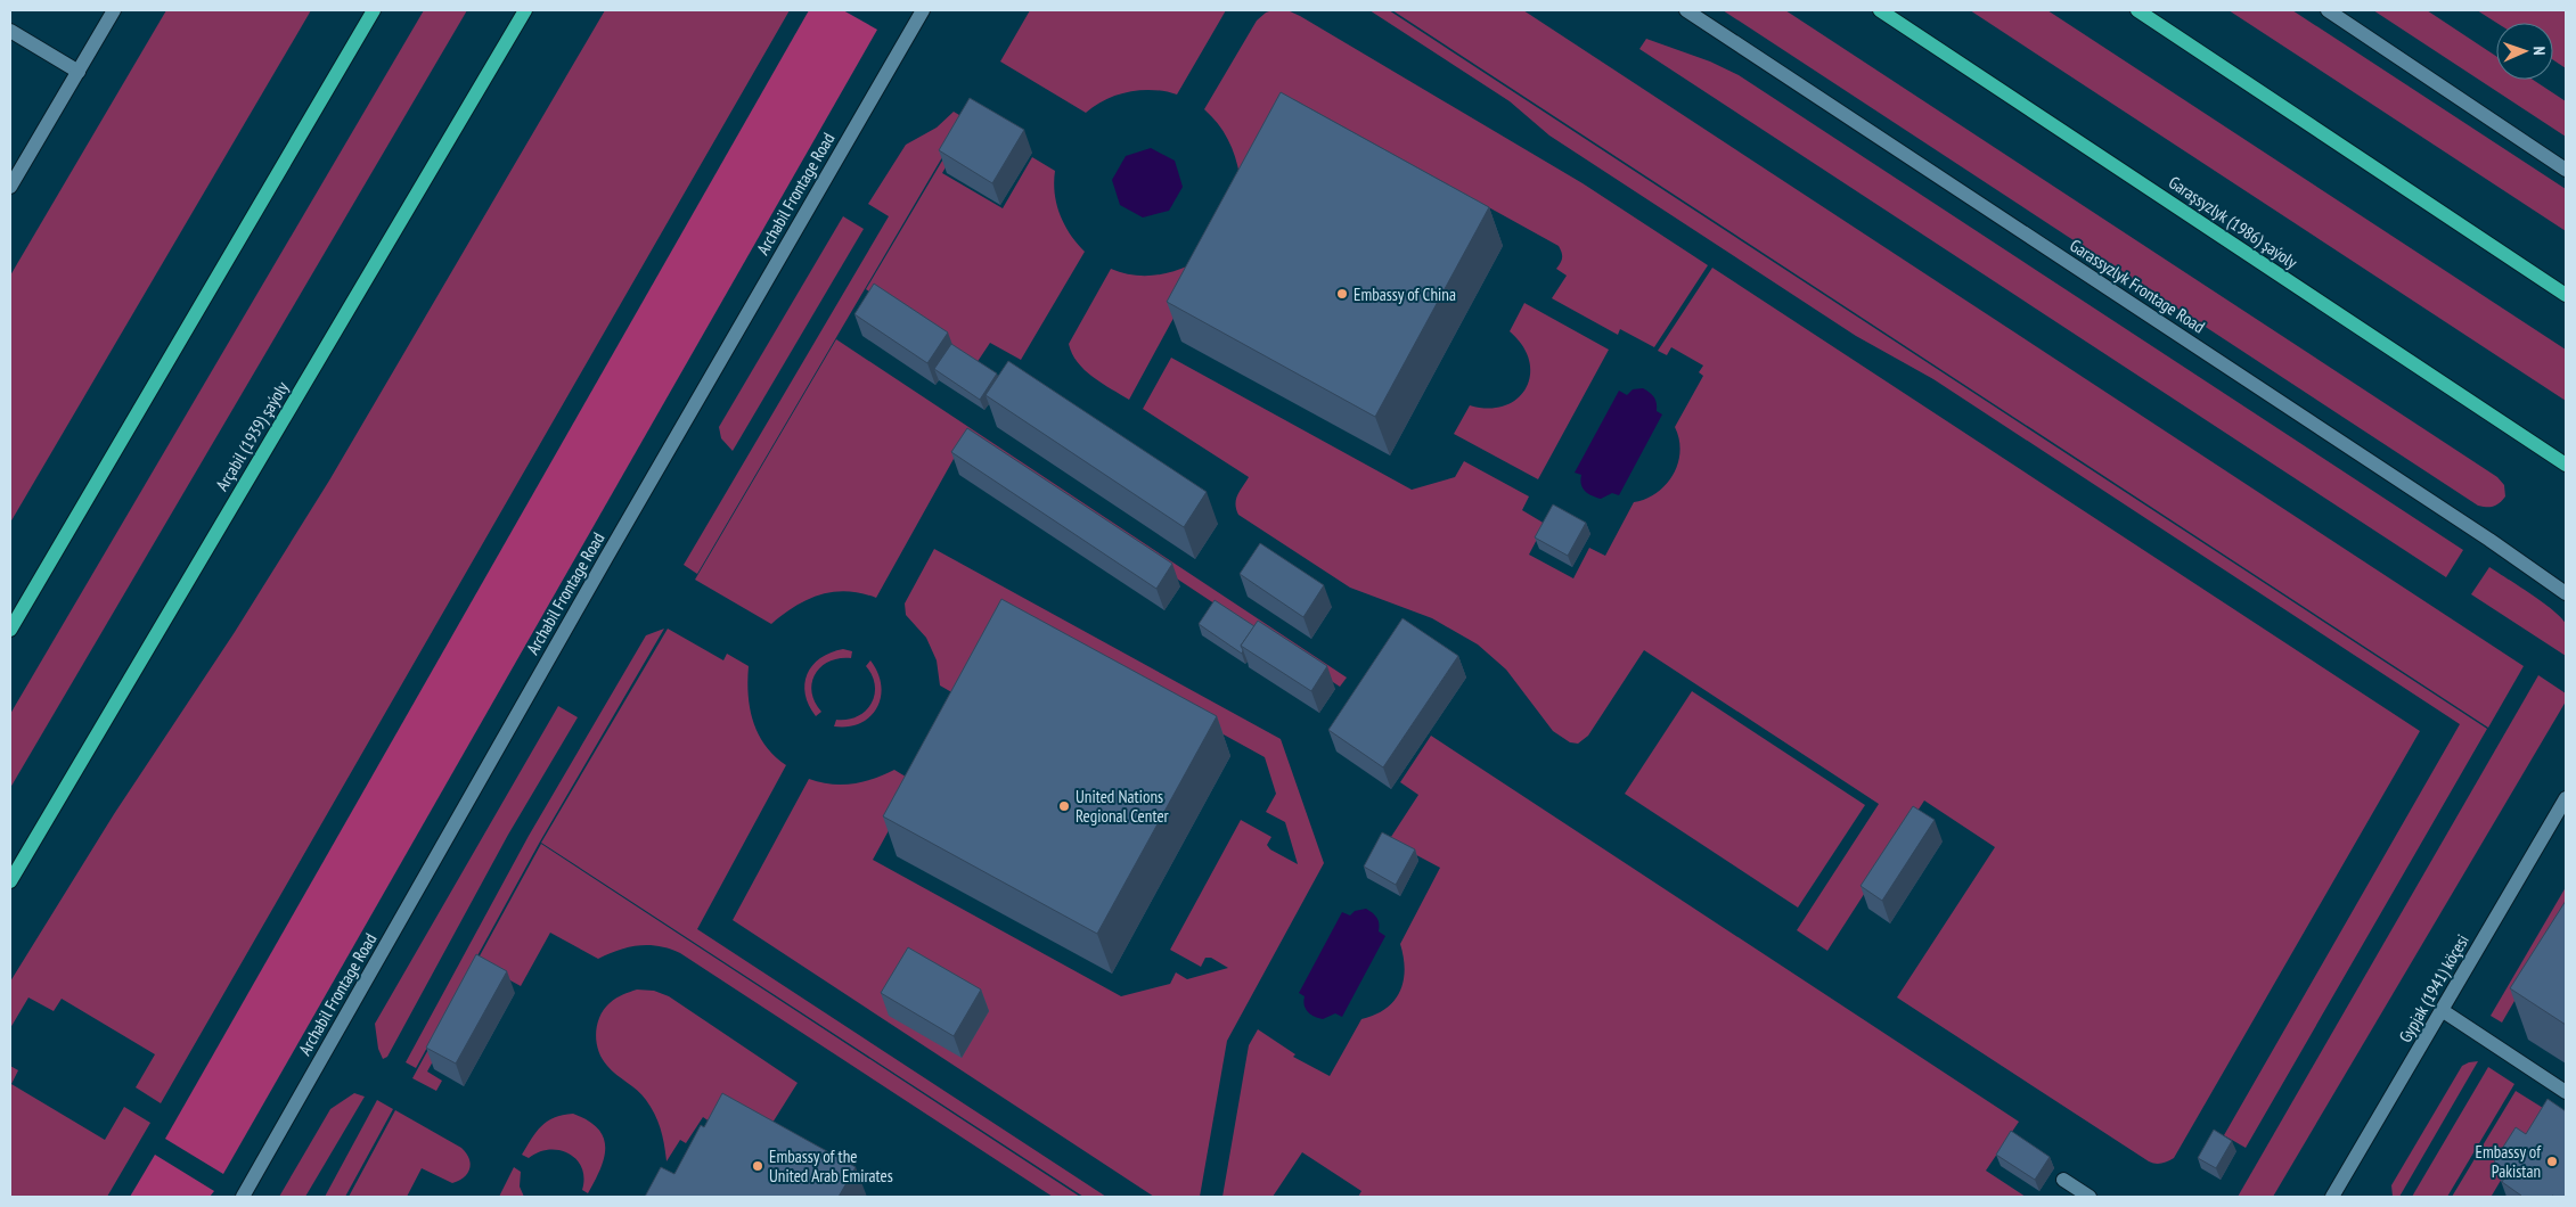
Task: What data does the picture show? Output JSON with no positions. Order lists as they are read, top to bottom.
{
  "streets": {
    "main road": ["Garaşsyzlyk (1986) şaýoly", "Arçabil (1939) şaýoly"],
    "street": ["Archabil Frontage Road", "Garassyzlyk Frontage Road", "Gypjak (1941) köçesi"]
  },
  "places": [
    "Embassy of China",
    "United Nations Regional Center",
    "Embassy of Pakistan",
    "Embassy of the United Arab Emirates"
  ],
  "north": "right"
}
